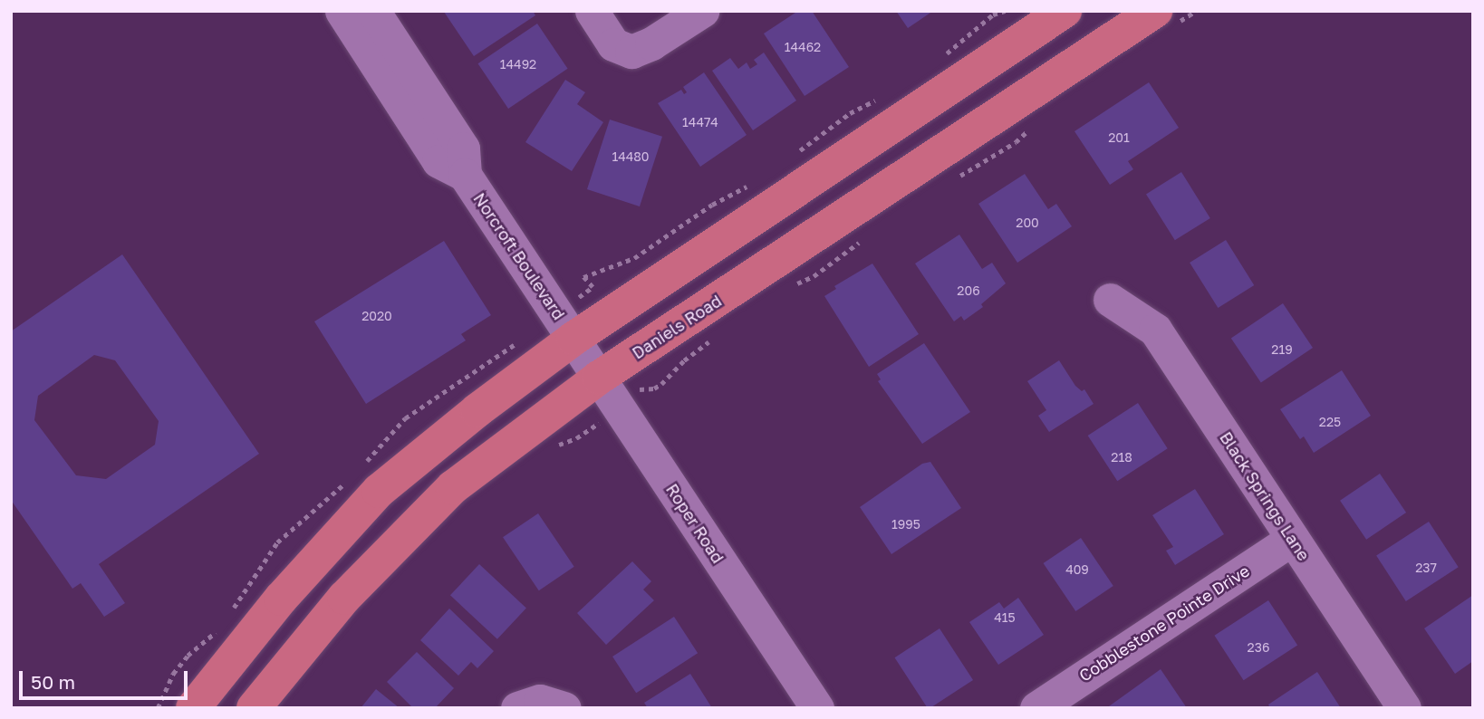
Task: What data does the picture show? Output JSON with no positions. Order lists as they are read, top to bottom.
{
  "streets": {
    "main road": ["Daniels Road"],
    "street": [
      "Norcroft Boulevard",
      "Black Springs Lane",
      "Roper Road",
      "Cobblestone Pointe Drive"
    ]
  },
  "crossings": [
    ["Norcroft Boulevard", "Roper Road"],
    ["Daniels Road", "Roper Road"],
    ["Black Springs Lane", "Cobblestone Pointe Drive"]
  ],
  "house_numbers": [
    "14462",
    "14492",
    "14474",
    "201",
    "14480",
    "200",
    "206",
    "2020",
    "219",
    "225",
    "218",
    "1995",
    "237",
    "409",
    "415",
    "236"
  ],
  "scale_bar": "50 m"
}
